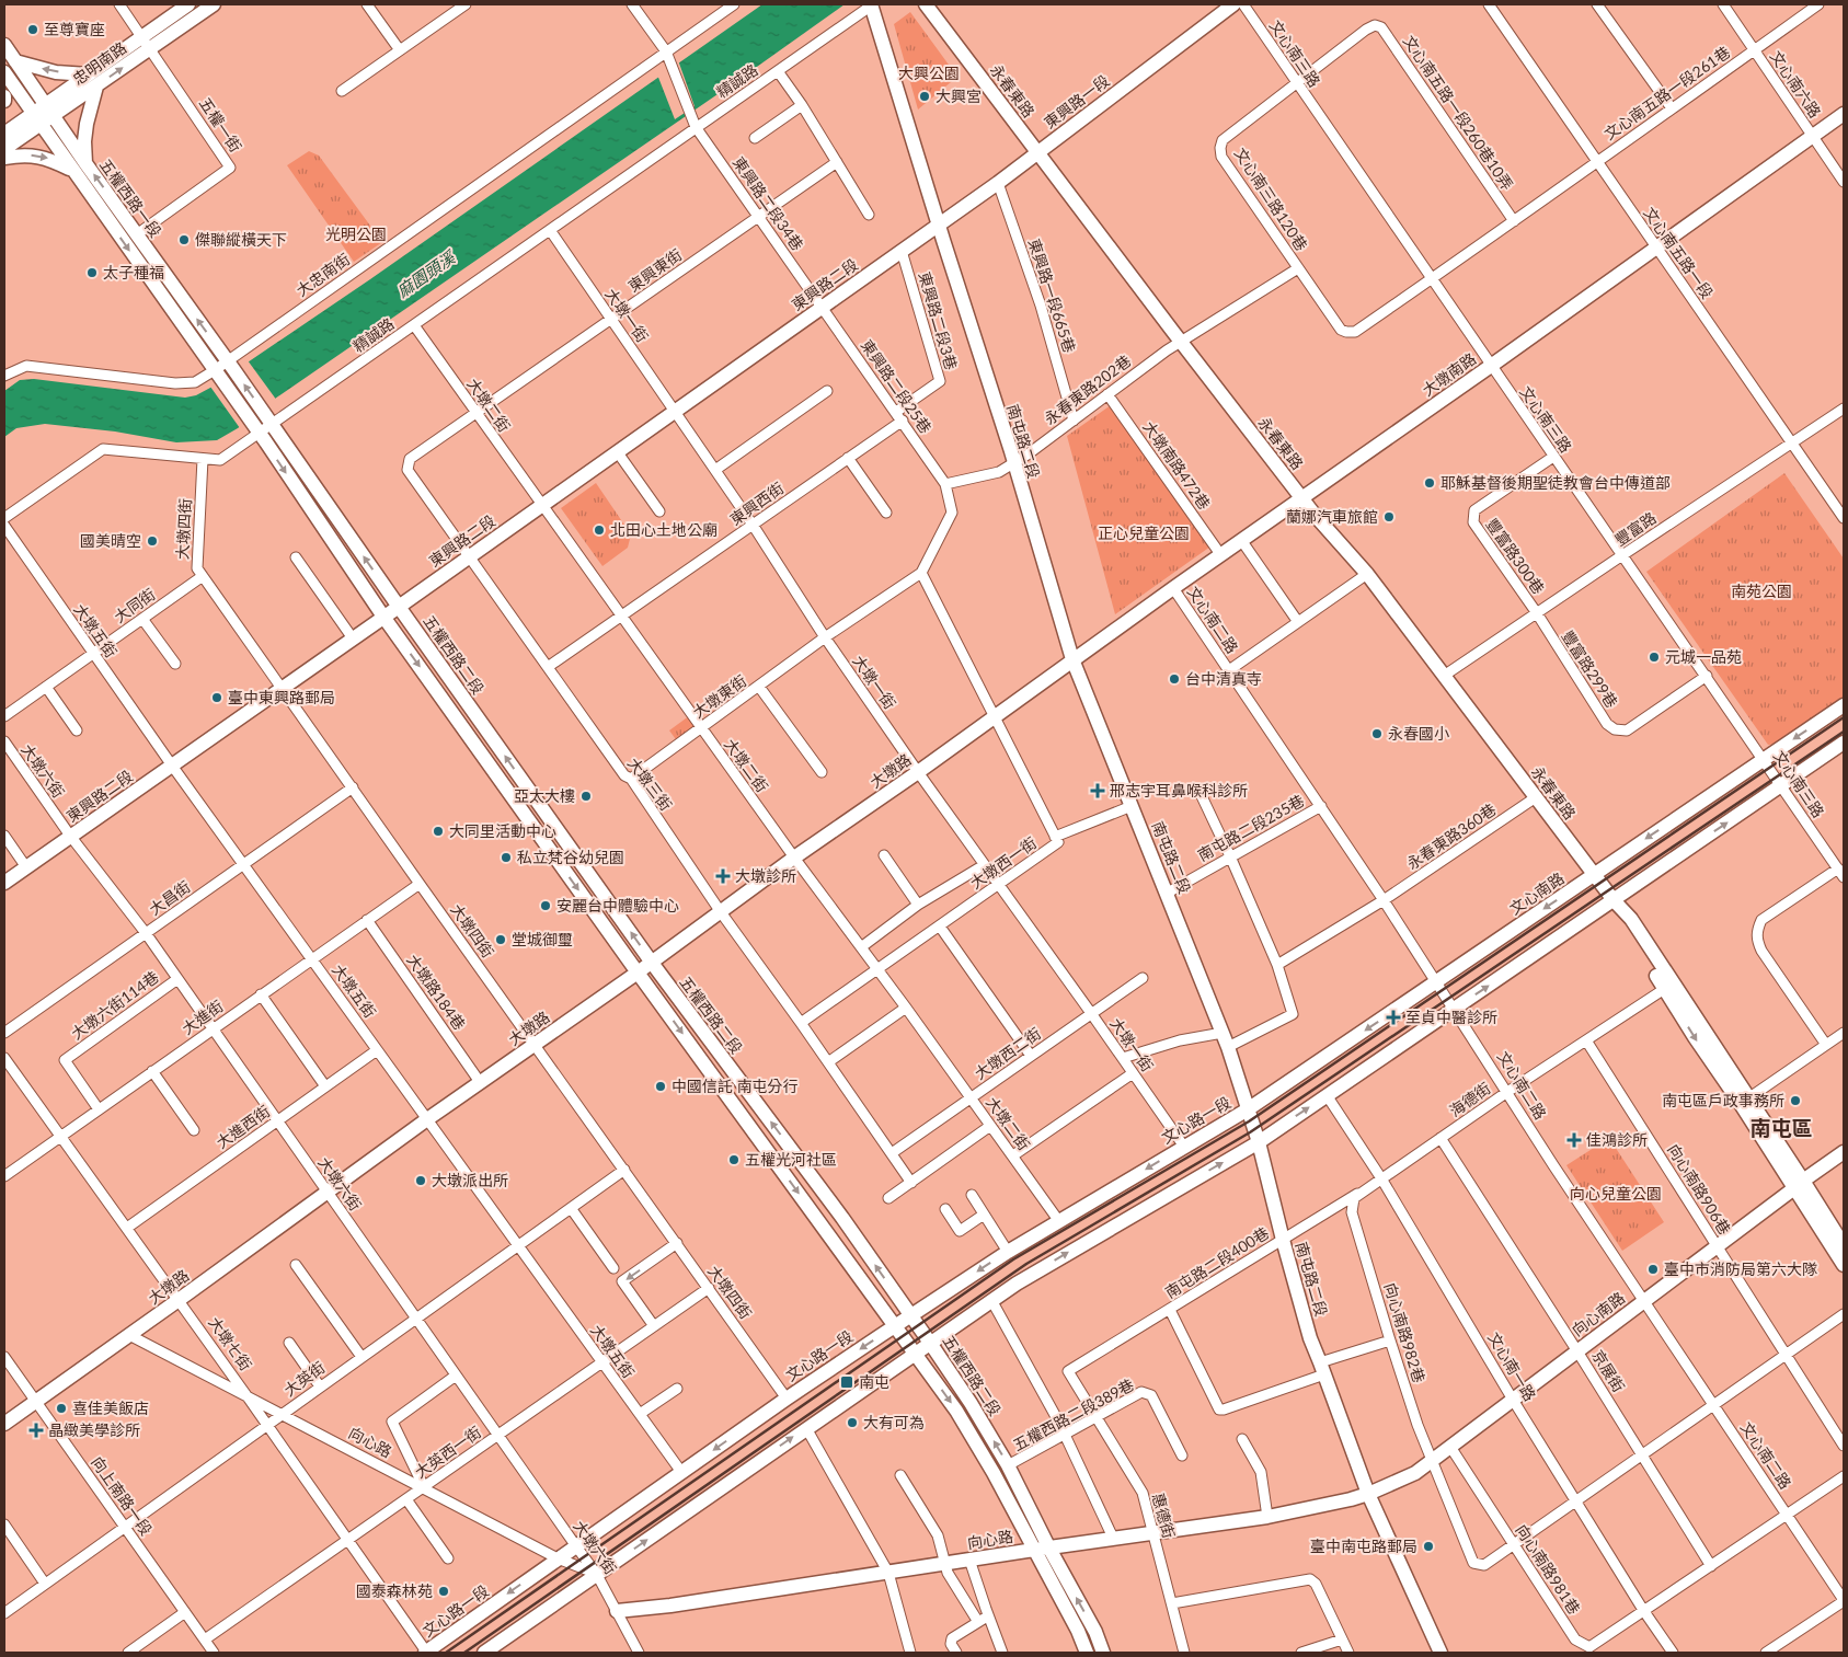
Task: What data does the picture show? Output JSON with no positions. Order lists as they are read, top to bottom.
{
  "streets": {
    "main road": [
      "忠明南路",
      "永春東路",
      "東興路一段",
      "五權西路一段",
      "東興路二段",
      "大墩南路",
      "南屯路二段",
      "五權西路二段",
      "大墩路",
      "文心南路",
      "文心路一段",
      "向心南路",
      "向心路"
    ],
    "street": [
      "文心南三路",
      "精誠路",
      "文心南六路",
      "文心南五路一段261巷",
      "文心南五路一段260巷10弄",
      "五權一街",
      "文心南三路120巷",
      "東興路二段34巷",
      "文心南五路一段",
      "東興東街",
      "大忠南街",
      "東興路一段665巷",
      "大墩一街",
      "東興路二段3巷",
      "東興路二段25巷",
      "永春東路202巷",
      "大墩二街",
      "大墩南路472巷",
      "東興西街",
      "大墩四街",
      "豐富路",
      "豐富路300巷",
      "大同街",
      "文心南二路",
      "大墩五街",
      "豐富路299巷",
      "大墩東街",
      "大墩六街",
      "大墩三街",
      "南屯路二段235巷",
      "永春東路360巷",
      "大墩西一街",
      "大昌街",
      "大墩路184巷",
      "大墩六街114巷",
      "大進街",
      "大墩西二街",
      "海德街",
      "大進西街",
      "向心南路906巷",
      "南屯路二段400巷",
      "向心南路982巷",
      "大墩七街",
      "文心南一路",
      "京展街",
      "大英街",
      "五權西路二段389巷",
      "大英西一街",
      "向上南路一段",
      "惠德街",
      "向心南路981巷"
    ]
  },
  "crossings": [
    ["文心南三路", "文心南五路一段261巷"],
    ["文心南三路", "文心南三路120巷"],
    ["文心南三路", "大墩南路"],
    ["文心南三路", "豐富路"],
    ["文心南三路", "豐富路300巷"],
    ["文心南三路", "豐富路299巷"],
    ["文心南三路", "文心南路"],
    ["忠明南路", "五權一街"],
    ["忠明南路", "五權西路一段"],
    ["精誠路", "五權西路一段"],
    ["精誠路", "東興路二段34巷"],
    ["精誠路", "大墩一街"],
    ["精誠路", "大墩二街"],
    ["精誠路", "南屯路二段"],
    ["精誠路", "大墩四街"],
    ["精誠路", "五權西路二段"],
    ["文心南六路", "文心南五路一段261巷"],
    ["文心南六路", "大墩南路"],
    ["永春東路", "東興路一段"],
    ["永春東路", "大墩南路"],
    ["永春東路", "永春東路202巷"],
    ["永春東路", "豐富路"],
    ["永春東路", "永春東路360巷"],
    ["永春東路", "文心南路"],
    ["永春東路", "海德街"],
    ["永春東路", "向心南路"],
    ["文心南五路一段261巷", "文心南五路一段260巷10弄"],
    ["文心南五路一段261巷", "文心南三路120巷"],
    ["文心南五路一段261巷", "文心南五路一段"],
    ["東興路一段", "東興路二段"],
    ["東興路一段", "東興路一段665巷"],
    ["東興路一段", "南屯路二段"],
    ["文心南五路一段260巷10弄", "文心南三路120巷"],
    ["五權一街", "五權西路一段"],
    ["五權西路一段", "大忠南街"],
    ["五權西路一段", "五權西路二段"],
    ["文心南三路120巷", "永春東路202巷"],
    ["東興路二段34巷", "東興東街"],
    ["東興路二段34巷", "大忠南街"],
    ["東興路二段34巷", "東興路二段"],
    ["東興路二段34巷", "東興路二段25巷"],
    ["文心南五路一段", "大墩南路"],
    ["文心南五路一段", "豐富路"],
    ["東興東街", "大墩一街"],
    ["東興東街", "大墩二街"],
    ["東興東街", "大墩三街"],
    ["東興路二段", "大墩一街"],
    ["東興路二段", "東興路二段3巷"],
    ["東興路二段", "東興路二段25巷"],
    ["東興路二段", "大墩二街"],
    ["東興路二段", "南屯路二段"],
    ["東興路二段", "大墩四街"],
    ["東興路二段", "大墩五街"],
    ["東興路二段", "五權西路二段"],
    ["東興路二段", "大墩六街"],
    ["東興路二段", "大墩三街"],
    ["東興路一段665巷", "永春東路202巷"],
    ["大墩一街", "東興西街"],
    ["大墩一街", "大墩東街"],
    ["大墩一街", "大墩路"],
    ["大墩一街", "大墩西一街"],
    ["大墩一街", "大墩西二街"],
    ["大墩一街", "文心路一段"],
    ["東興路二段3巷", "東興路二段25巷"],
    ["東興路二段3巷", "東興西街"],
    ["大墩南路", "南屯路二段"],
    ["大墩南路", "大墩南路472巷"],
    ["大墩南路", "文心南二路"],
    ["大墩南路", "大墩路"],
    ["東興路二段25巷", "永春東路202巷"],
    ["東興路二段25巷", "東興西街"],
    ["永春東路202巷", "南屯路二段"],
    ["永春東路202巷", "大墩南路472巷"],
    ["大墩二街", "東興西街"],
    ["大墩二街", "大墩東街"],
    ["大墩二街", "大墩路"],
    ["大墩二街", "大墩西一街"],
    ["大墩二街", "大墩西二街"],
    ["大墩二街", "文心路一段"],
    ["南屯路二段", "大墩路"],
    ["南屯路二段", "南屯路二段235巷"],
    ["南屯路二段", "文心南路"],
    ["南屯路二段", "文心路一段"],
    ["南屯路二段", "南屯路二段400巷"],
    ["南屯路二段", "向心南路"],
    ["南屯路二段", "向心路"],
    ["東興西街", "大墩三街"],
    ["大墩四街", "大同街"],
    ["大墩四街", "大墩路"],
    ["大墩四街", "大昌街"],
    ["大墩四街", "大進街"],
    ["大墩四街", "文心路一段"],
    ["大墩四街", "大英街"],
    ["大墩四街", "大英西一街"],
    ["豐富路", "豐富路300巷"],
    ["豐富路", "豐富路299巷"],
    ["豐富路300巷", "豐富路299巷"],
    ["大同街", "大墩五街"],
    ["文心南二路", "南屯路二段235巷"],
    ["文心南二路", "永春東路360巷"],
    ["文心南二路", "文心南路"],
    ["文心南二路", "海德街"],
    ["文心南二路", "向心南路"],
    ["大墩五街", "大墩路"],
    ["大墩五街", "大昌街"],
    ["大墩五街", "大進街"],
    ["大墩五街", "文心路一段"],
    ["大墩五街", "大進西街"],
    ["大墩五街", "大英街"],
    ["大墩五街", "大英西一街"],
    ["五權西路二段", "大墩路"],
    ["五權西路二段", "文心路一段"],
    ["五權西路二段", "五權西路二段389巷"],
    ["五權西路二段", "向心路"],
    ["大墩東街", "大墩三街"],
    ["大墩東街", "大墩西一街"],
    ["大墩六街", "大墩路"],
    ["大墩六街", "大昌街"],
    ["大墩六街", "大墩六街114巷"],
    ["大墩六街", "大進街"],
    ["大墩六街", "文心路一段"],
    ["大墩六街", "大進西街"],
    ["大墩六街", "大英街"],
    ["大墩六街", "向心路"],
    ["大墩六街", "大英西一街"],
    ["大墩路", "大墩三街"],
    ["大墩路", "大墩西一街"],
    ["大墩路", "大墩路184巷"],
    ["大墩路", "大墩七街"],
    ["大墩路", "向心路"],
    ["大墩路", "向上南路一段"],
    ["大墩三街", "大墩西一街"],
    ["大墩三街", "大墩西二街"],
    ["文心南路", "文心路一段"],
    ["大墩路184巷", "大進街"],
    ["大墩六街114巷", "大進街"],
    ["大進街", "大墩七街"],
    ["海德街", "向心南路906巷"],
    ["海德街", "南屯路二段400巷"],
    ["海德街", "向心南路982巷"],
    ["海德街", "文心南一路"],
    ["海德街", "京展街"],
    ["文心路一段", "大墩七街"],
    ["文心路一段", "向心路"],
    ["大進西街", "大墩七街"],
    ["向心南路906巷", "向心南路"],
    ["南屯路二段400巷", "文心南一路"],
    ["南屯路二段400巷", "惠德街"],
    ["向心南路", "向心南路982巷"],
    ["向心南路", "文心南一路"],
    ["向心南路", "京展街"],
    ["向心南路", "向心路"],
    ["向心南路", "向心南路981巷"],
    ["向心南路982巷", "向心南路981巷"],
    ["大墩七街", "大英街"],
    ["大墩七街", "向心路"],
    ["大墩七街", "大英西一街"],
    ["文心南一路", "向心南路981巷"],
    ["大英街", "向心路"],
    ["大英街", "向上南路一段"],
    ["五權西路二段389巷", "惠德街"],
    ["向心路", "大英西一街"],
    ["向心路", "惠德街"],
    ["大英西一街", "向上南路一段"]
  ],
  "districts": ["南屯區"],
  "water": ["麻園頭溪"],
  "parks": [
    "大興公園",
    "光明公園",
    "正心兒童公園",
    "南苑公園",
    "向心兒童公園"
  ],
  "places": {
    "other": [
      "至尊寶座",
      "大興宮",
      "傑聯縱橫天下",
      "太子種福",
      "耶穌基督後期聖徒教會台中傳道部",
      "蘭娜汽車旅館",
      "北田心土地公廟",
      "國美晴空",
      "元城一品苑",
      "台中清真寺",
      "臺中東興路郵局",
      "永春國小",
      "亞太大樓",
      "大同里活動中心",
      "私立梵谷幼兒園",
      "安麗台中體驗中心",
      "堂城御璽",
      "中國信託 南屯分行",
      "南屯區戶政事務所",
      "五權光河社區",
      "大墩派出所",
      "臺中市消防局第六大隊",
      "喜佳美飯店",
      "大有可為",
      "臺中南屯路郵局",
      "國泰森林苑"
    ],
    "health": [
      "邢志宇耳鼻喉科診所",
      "大墩診所",
      "至貞中醫診所",
      "佳鴻診所",
      "晶緻美學診所"
    ],
    "transit": ["南屯"]
  }
}
